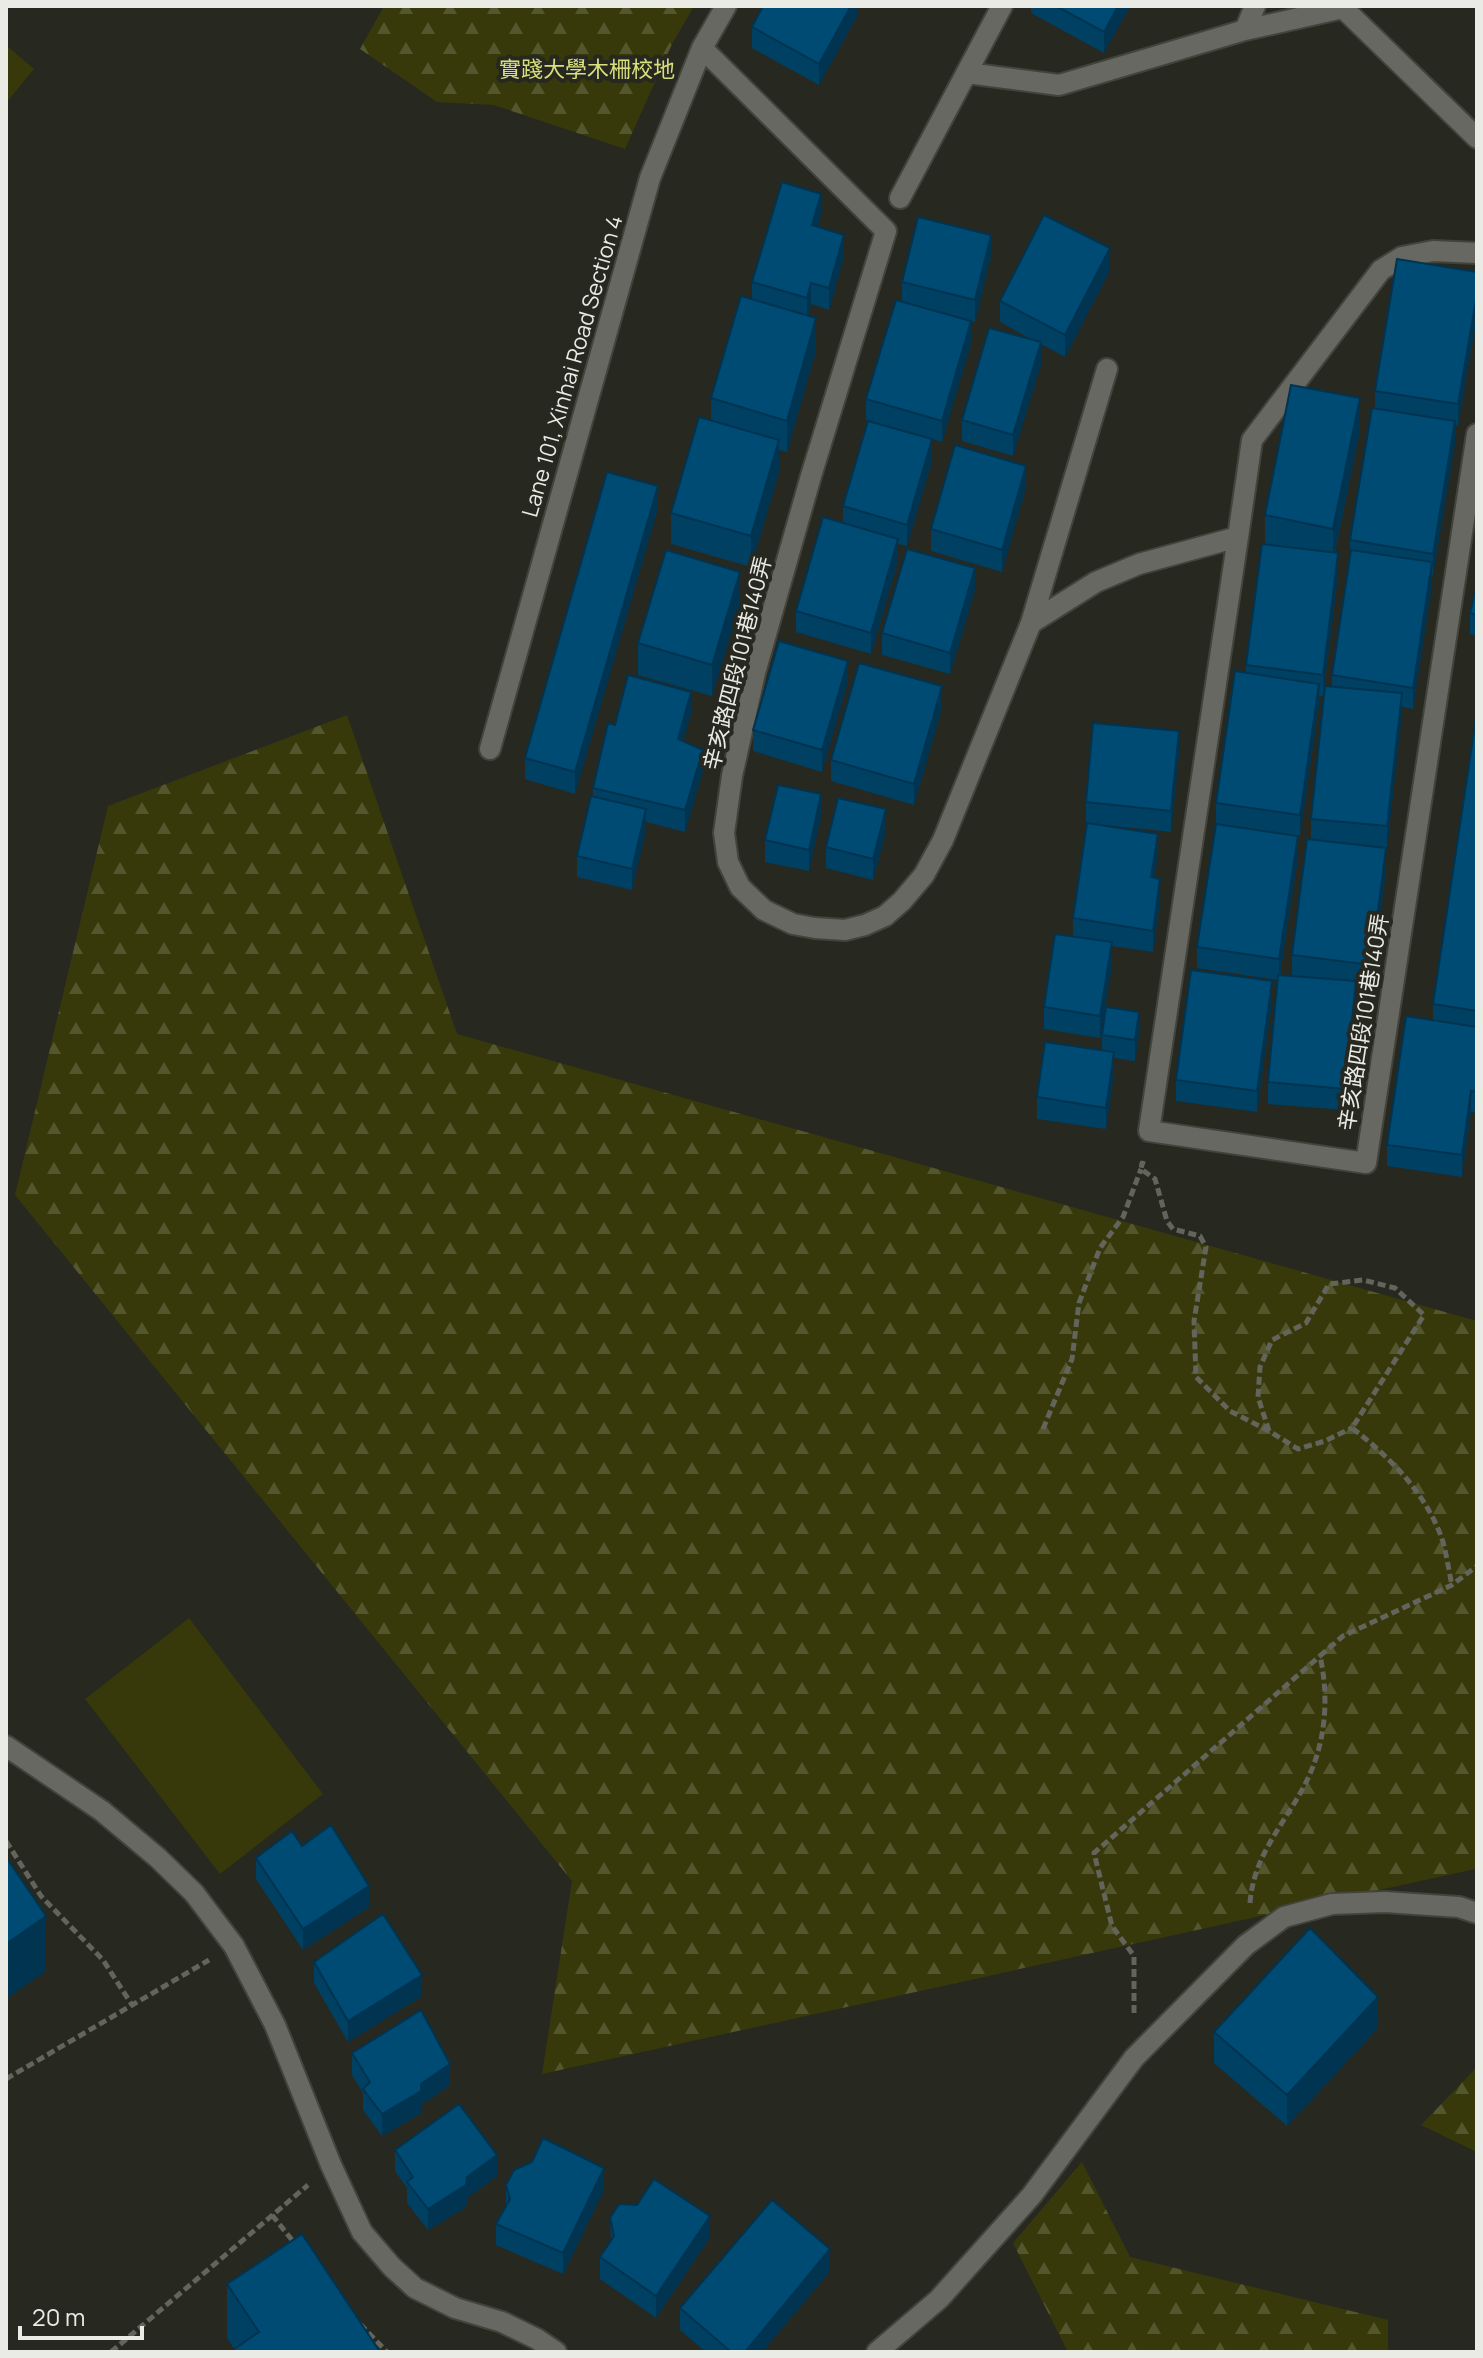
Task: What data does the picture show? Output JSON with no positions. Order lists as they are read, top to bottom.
{
  "streets": {
    "street": ["Lane 101, Xinhai Road Section 4", "辛亥路四段101巷140弄"]
  },
  "crossings": [
    ["Lane 101, Xinhai Road Section 4", "辛亥路四段101巷140弄"]
  ],
  "parks": ["實踐大學木柵校地"],
  "scale_bar": "20 m"
}
